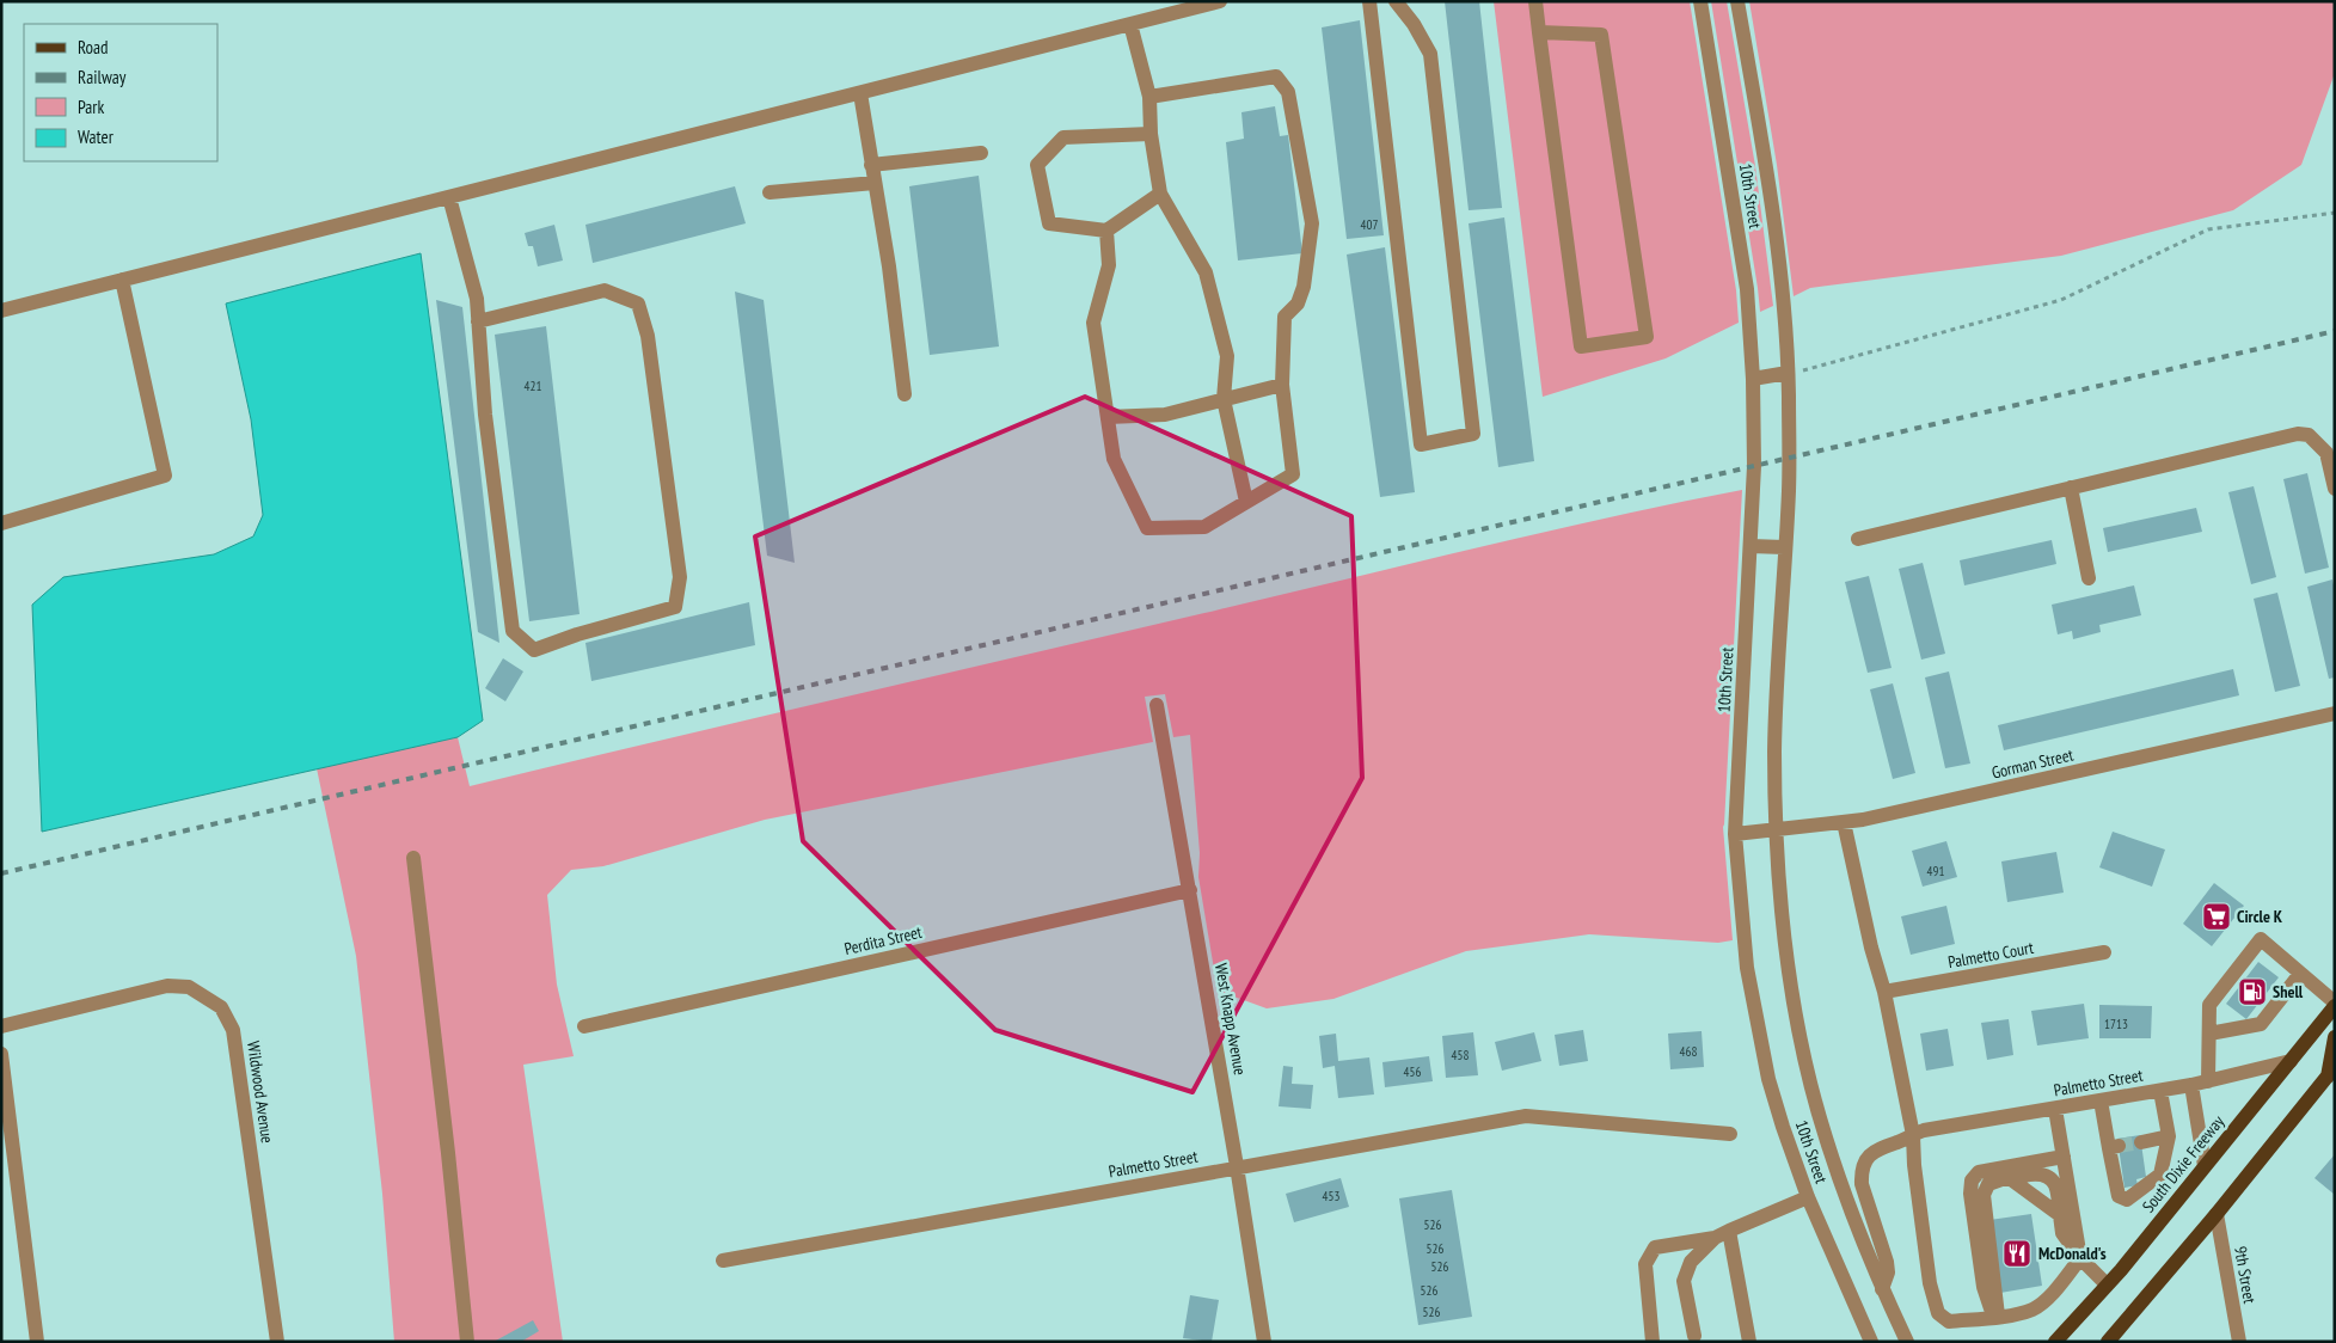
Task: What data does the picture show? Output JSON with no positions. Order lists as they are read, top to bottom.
{
  "streets": {
    "main road": ["South Dixie Freeway"],
    "street": [
      "10th Street",
      "Gorman Street",
      "Perdita Street",
      "Palmetto Court",
      "West Knapp Avenue",
      "Palmetto Street",
      "Wildwood Avenue",
      "9th Street"
    ]
  },
  "crossings": [
    ["10th Street", "Gorman Street"],
    ["10th Street", "Palmetto Street"],
    ["Perdita Street", "West Knapp Avenue"],
    ["West Knapp Avenue", "Palmetto Street"],
    ["Palmetto Street", "South Dixie Freeway"]
  ],
  "places": {
    "supermarket": ["Circle K"],
    "fuel station": ["Shell"],
    "restaurant": ["McDonald's"]
  },
  "house_numbers": [
    "407",
    "421",
    "491",
    "1713",
    "468",
    "458",
    "456",
    "453",
    "526",
    "526",
    "526",
    "526",
    "526"
  ],
  "legend": [
    "Road",
    "Railway",
    "Park",
    "Water"
  ]
}
